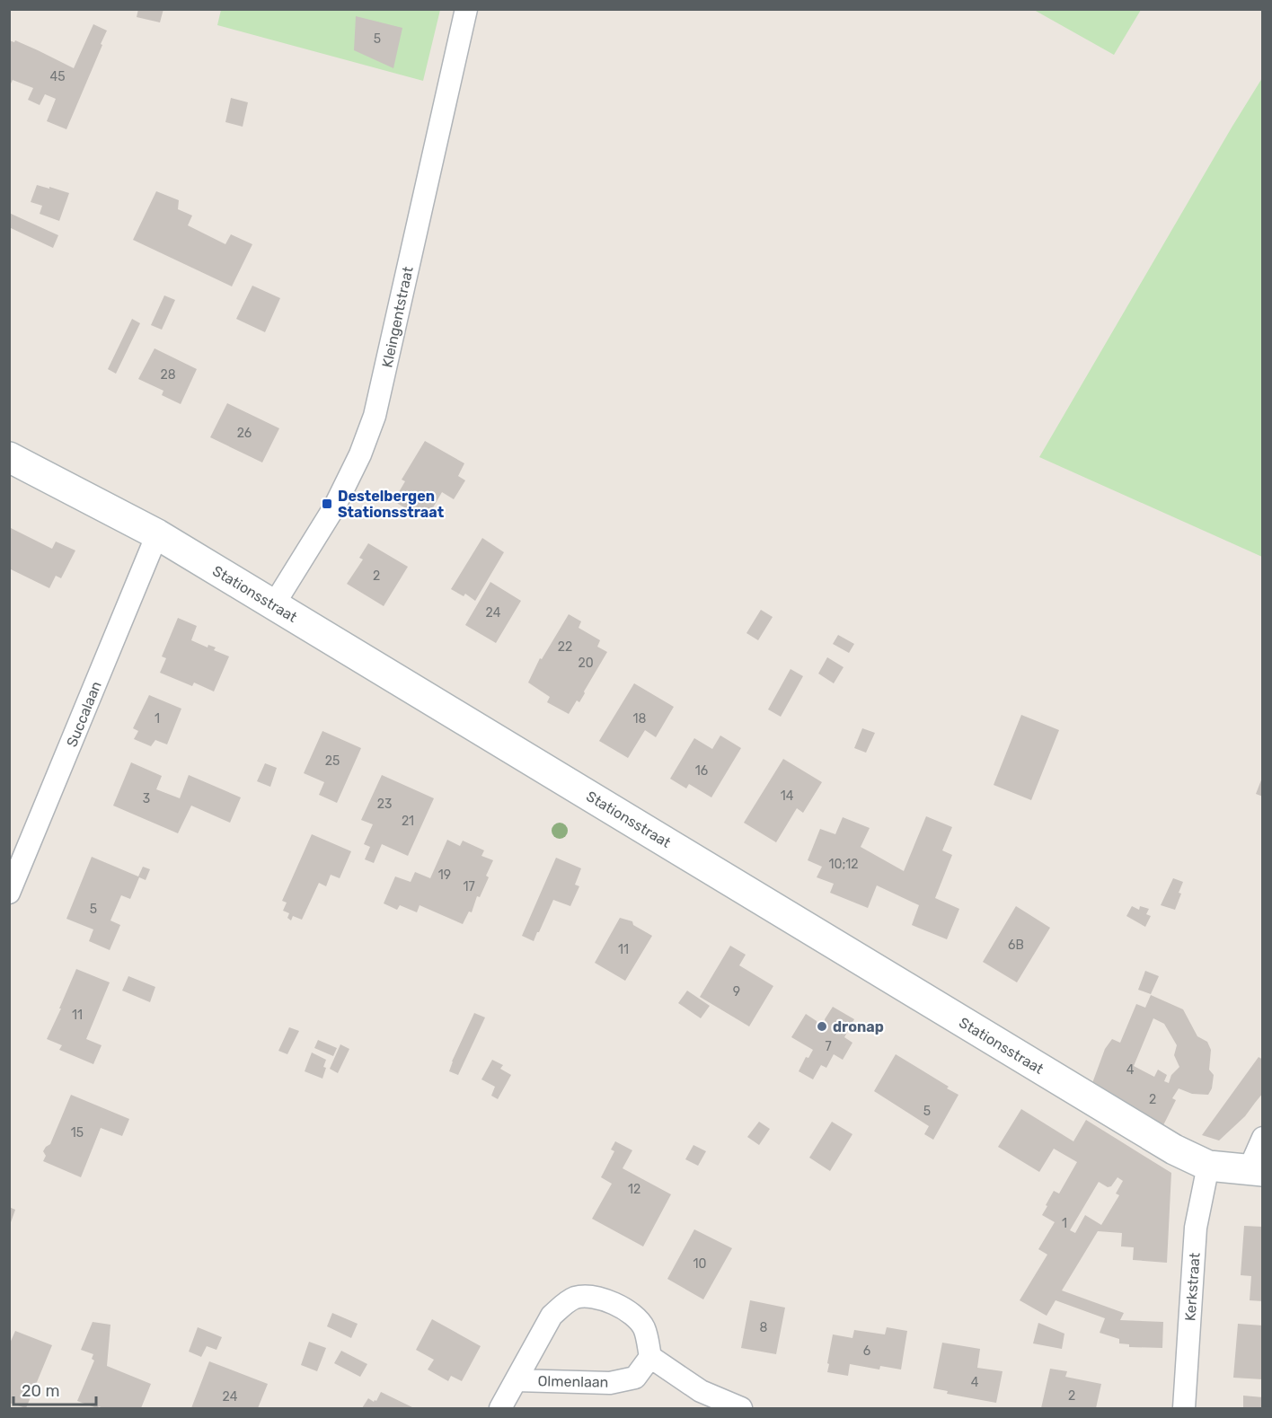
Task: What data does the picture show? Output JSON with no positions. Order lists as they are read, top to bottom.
{
  "streets": {
    "street": [
      "Kleingentstraat",
      "Stationsstraat",
      "Succalaan",
      "Kerkstraat",
      "Olmenlaan"
    ]
  },
  "crossings": [
    ["Kleingentstraat", "Stationsstraat"],
    ["Stationsstraat", "Succalaan"],
    ["Stationsstraat", "Kerkstraat"]
  ],
  "places": {
    "transit": ["Destelbergen Stationsstraat"],
    "other": ["dronap"]
  },
  "house_numbers": [
    "5",
    "45",
    "28",
    "26",
    "2",
    "24",
    "22",
    "20",
    "1",
    "18",
    "25",
    "16",
    "14",
    "3",
    "23",
    "21",
    "10;12",
    "19",
    "17",
    "5",
    "6B",
    "11",
    "9",
    "11",
    "7",
    "4",
    "2",
    "5",
    "15",
    "12",
    "1",
    "10",
    "8",
    "6",
    "4",
    "2",
    "24"
  ],
  "scale_bar": "20 m"
}
